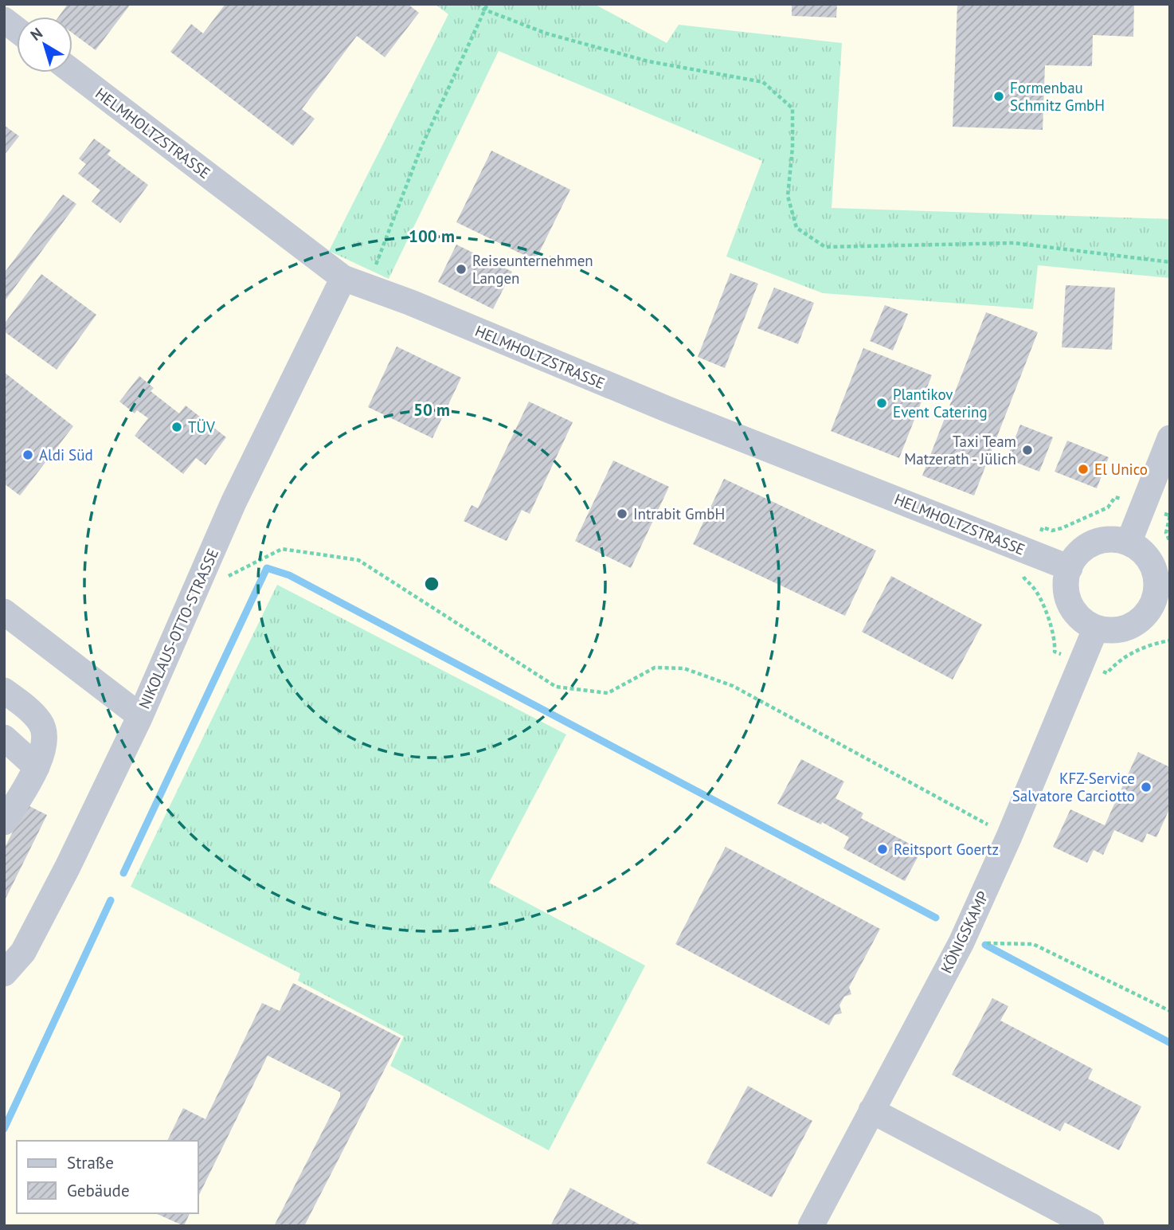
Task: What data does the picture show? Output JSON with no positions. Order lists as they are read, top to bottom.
{
  "streets": {
    "street": ["HELMHOLTZSTRASSE", "NIKOLAUS-OTTO-STRASSE", "KÖNIGSKAMP"]
  },
  "crossings": [
    ["HELMHOLTZSTRASSE", "NIKOLAUS-OTTO-STRASSE"],
    ["HELMHOLTZSTRASSE", "KÖNIGSKAMP"]
  ],
  "places": [
    "Formenbau Schmitz GmbH",
    "Reiseunternehmen Langen",
    "Plantikov Event Catering",
    "TÜV",
    "Taxi Team Matzerath - Jülich",
    "Aldi Süd",
    "El Unico",
    "Intrabit GmbH",
    "KFZ-Service Salvatore Carciotto",
    "Reitsport Goertz"
  ],
  "legend": ["Straße", "Gebäude"],
  "north": "top left",
  "rings": ["100 m", "50 m"]
}
